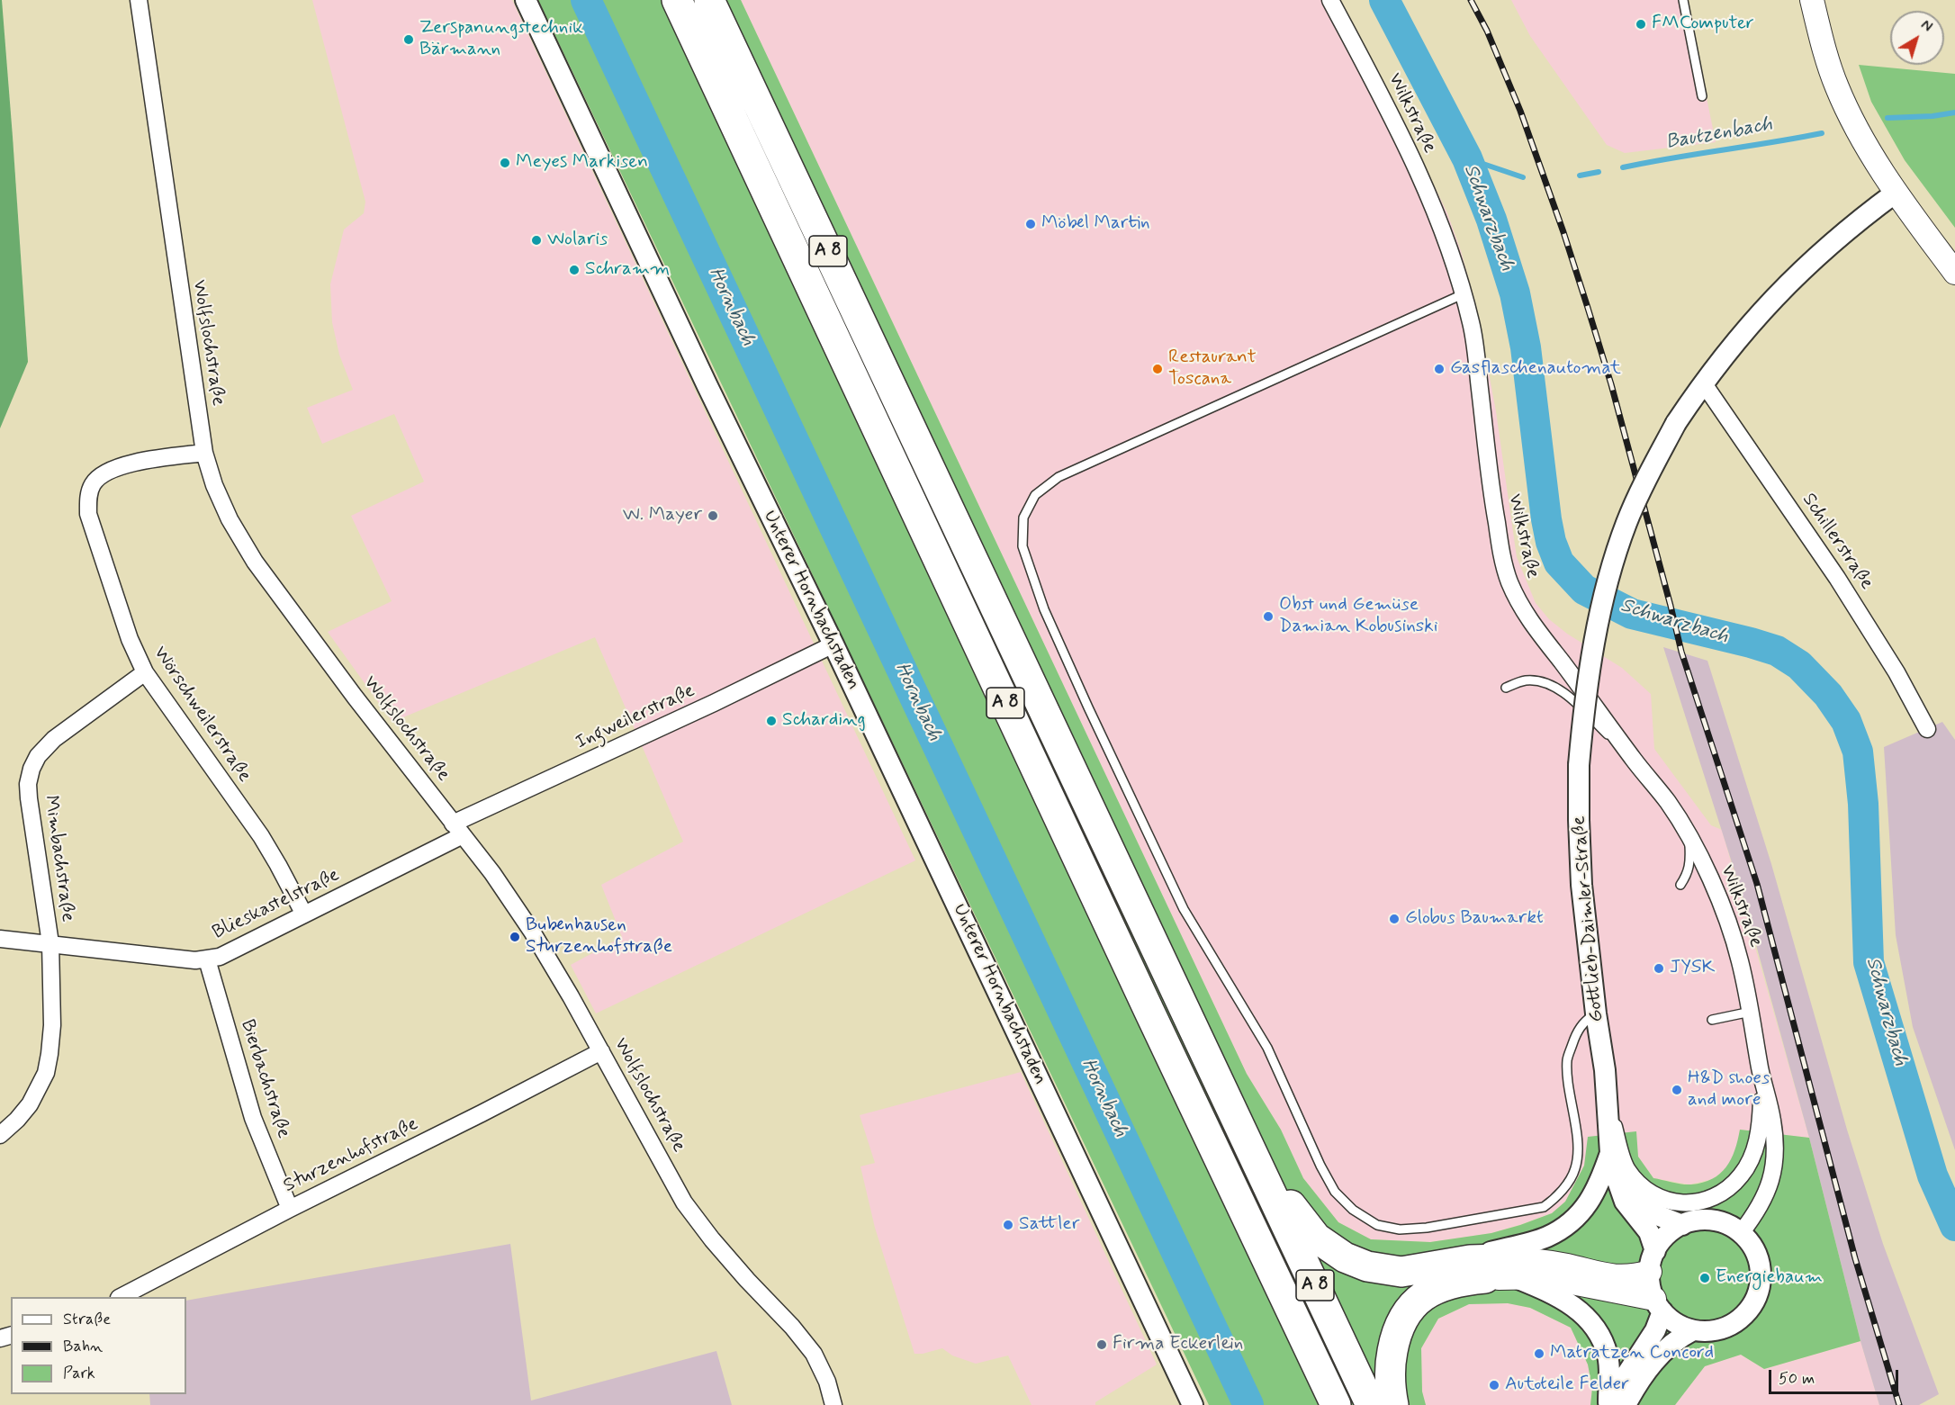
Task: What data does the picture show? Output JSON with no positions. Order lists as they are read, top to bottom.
{
  "streets": {
    "highway": ["A 8"],
    "street": [
      "Wilkstraße",
      "Wolfslochstraße",
      "Schillerstraße",
      "Unterer Hornbachstaden",
      "Wörschweilerstraße",
      "Ingweilerstraße",
      "Mimbachstraße",
      "Blieskastelstraße",
      "Gottlieb-Daimler-Straße",
      "Bierbachstraße",
      "Sturzenhofstraße"
    ]
  },
  "crossings": [
    ["Wilkstraße", "Gottlieb-Daimler-Straße"],
    ["Wolfslochstraße", "Wörschweilerstraße"],
    ["Wolfslochstraße", "Ingweilerstraße"],
    ["Wolfslochstraße", "Blieskastelstraße"],
    ["Wolfslochstraße", "Sturzenhofstraße"],
    ["Schillerstraße", "Gottlieb-Daimler-Straße"],
    ["Unterer Hornbachstaden", "Ingweilerstraße"],
    ["Wörschweilerstraße", "Mimbachstraße"],
    ["Wörschweilerstraße", "Blieskastelstraße"],
    ["Ingweilerstraße", "Blieskastelstraße"],
    ["Mimbachstraße", "Blieskastelstraße"],
    ["Blieskastelstraße", "Bierbachstraße"],
    ["Bierbachstraße", "Sturzenhofstraße"]
  ],
  "water": ["Bautzenbach", "Schwarzbach", "Hornbach"],
  "places": [
    "FMComputer",
    "Zerspanungstechnik Bärmann",
    "Meyes Markisen",
    "Möbel Martin",
    "Wolaris",
    "Schramm",
    "Restaurant Toscana",
    "Gasflaschenautomat",
    "W. Mayer",
    "Obst und Gemüse Damian Kobusinski",
    "Scharding",
    "Globus Baumarkt",
    "Bubenhausen Sturzenhofstraße",
    "JYSK",
    "H&D shoes and more",
    "Sattler",
    "Energiebaum",
    "Firma Eckerlein",
    "Matratzen Concord",
    "Autoteile Felder"
  ],
  "legend": ["Straße", "Bahn", "Park"],
  "scale_bar": "50 m",
  "north": "top right"
}
